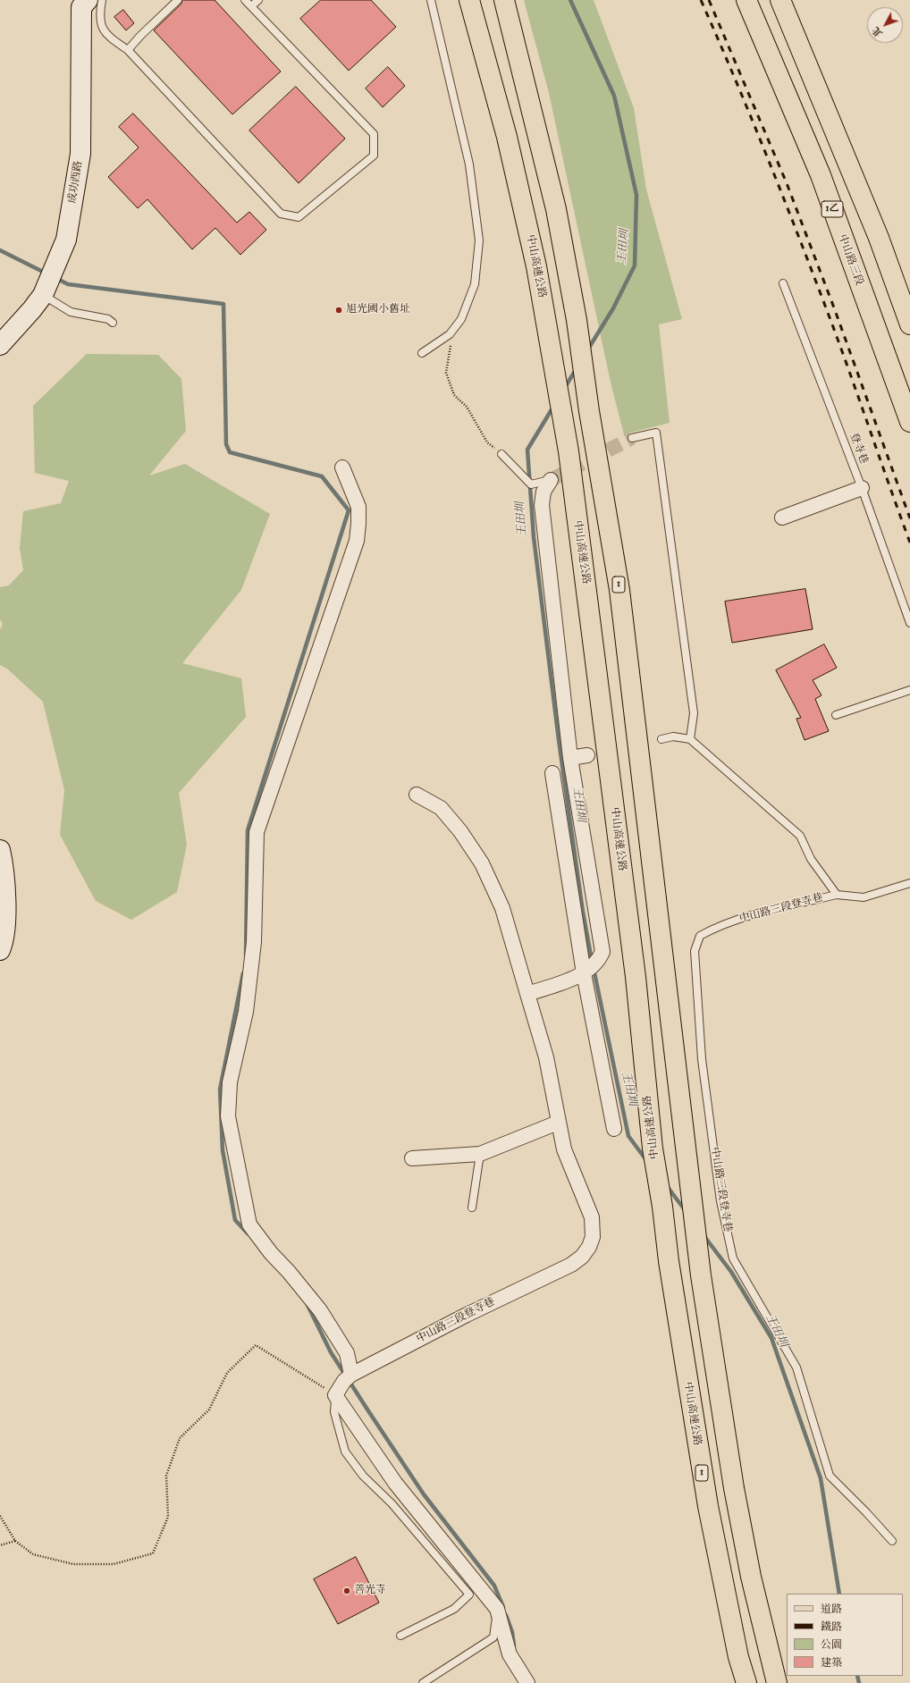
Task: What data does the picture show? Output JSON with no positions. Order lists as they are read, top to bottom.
{
  "streets": {
    "main road": [
      "1乙",
      "中山路三段",
      "中山高速公路",
      "1"
    ],
    "street": ["成功西路", "中山路三段登寺巷"],
    "lane": ["登寺巷"]
  },
  "water": ["王田圳"],
  "places": ["旭光國小舊址", "善光寺"],
  "legend": [
    "道路",
    "鐵路",
    "公園",
    "建築"
  ],
  "north": "bottom left"
}
